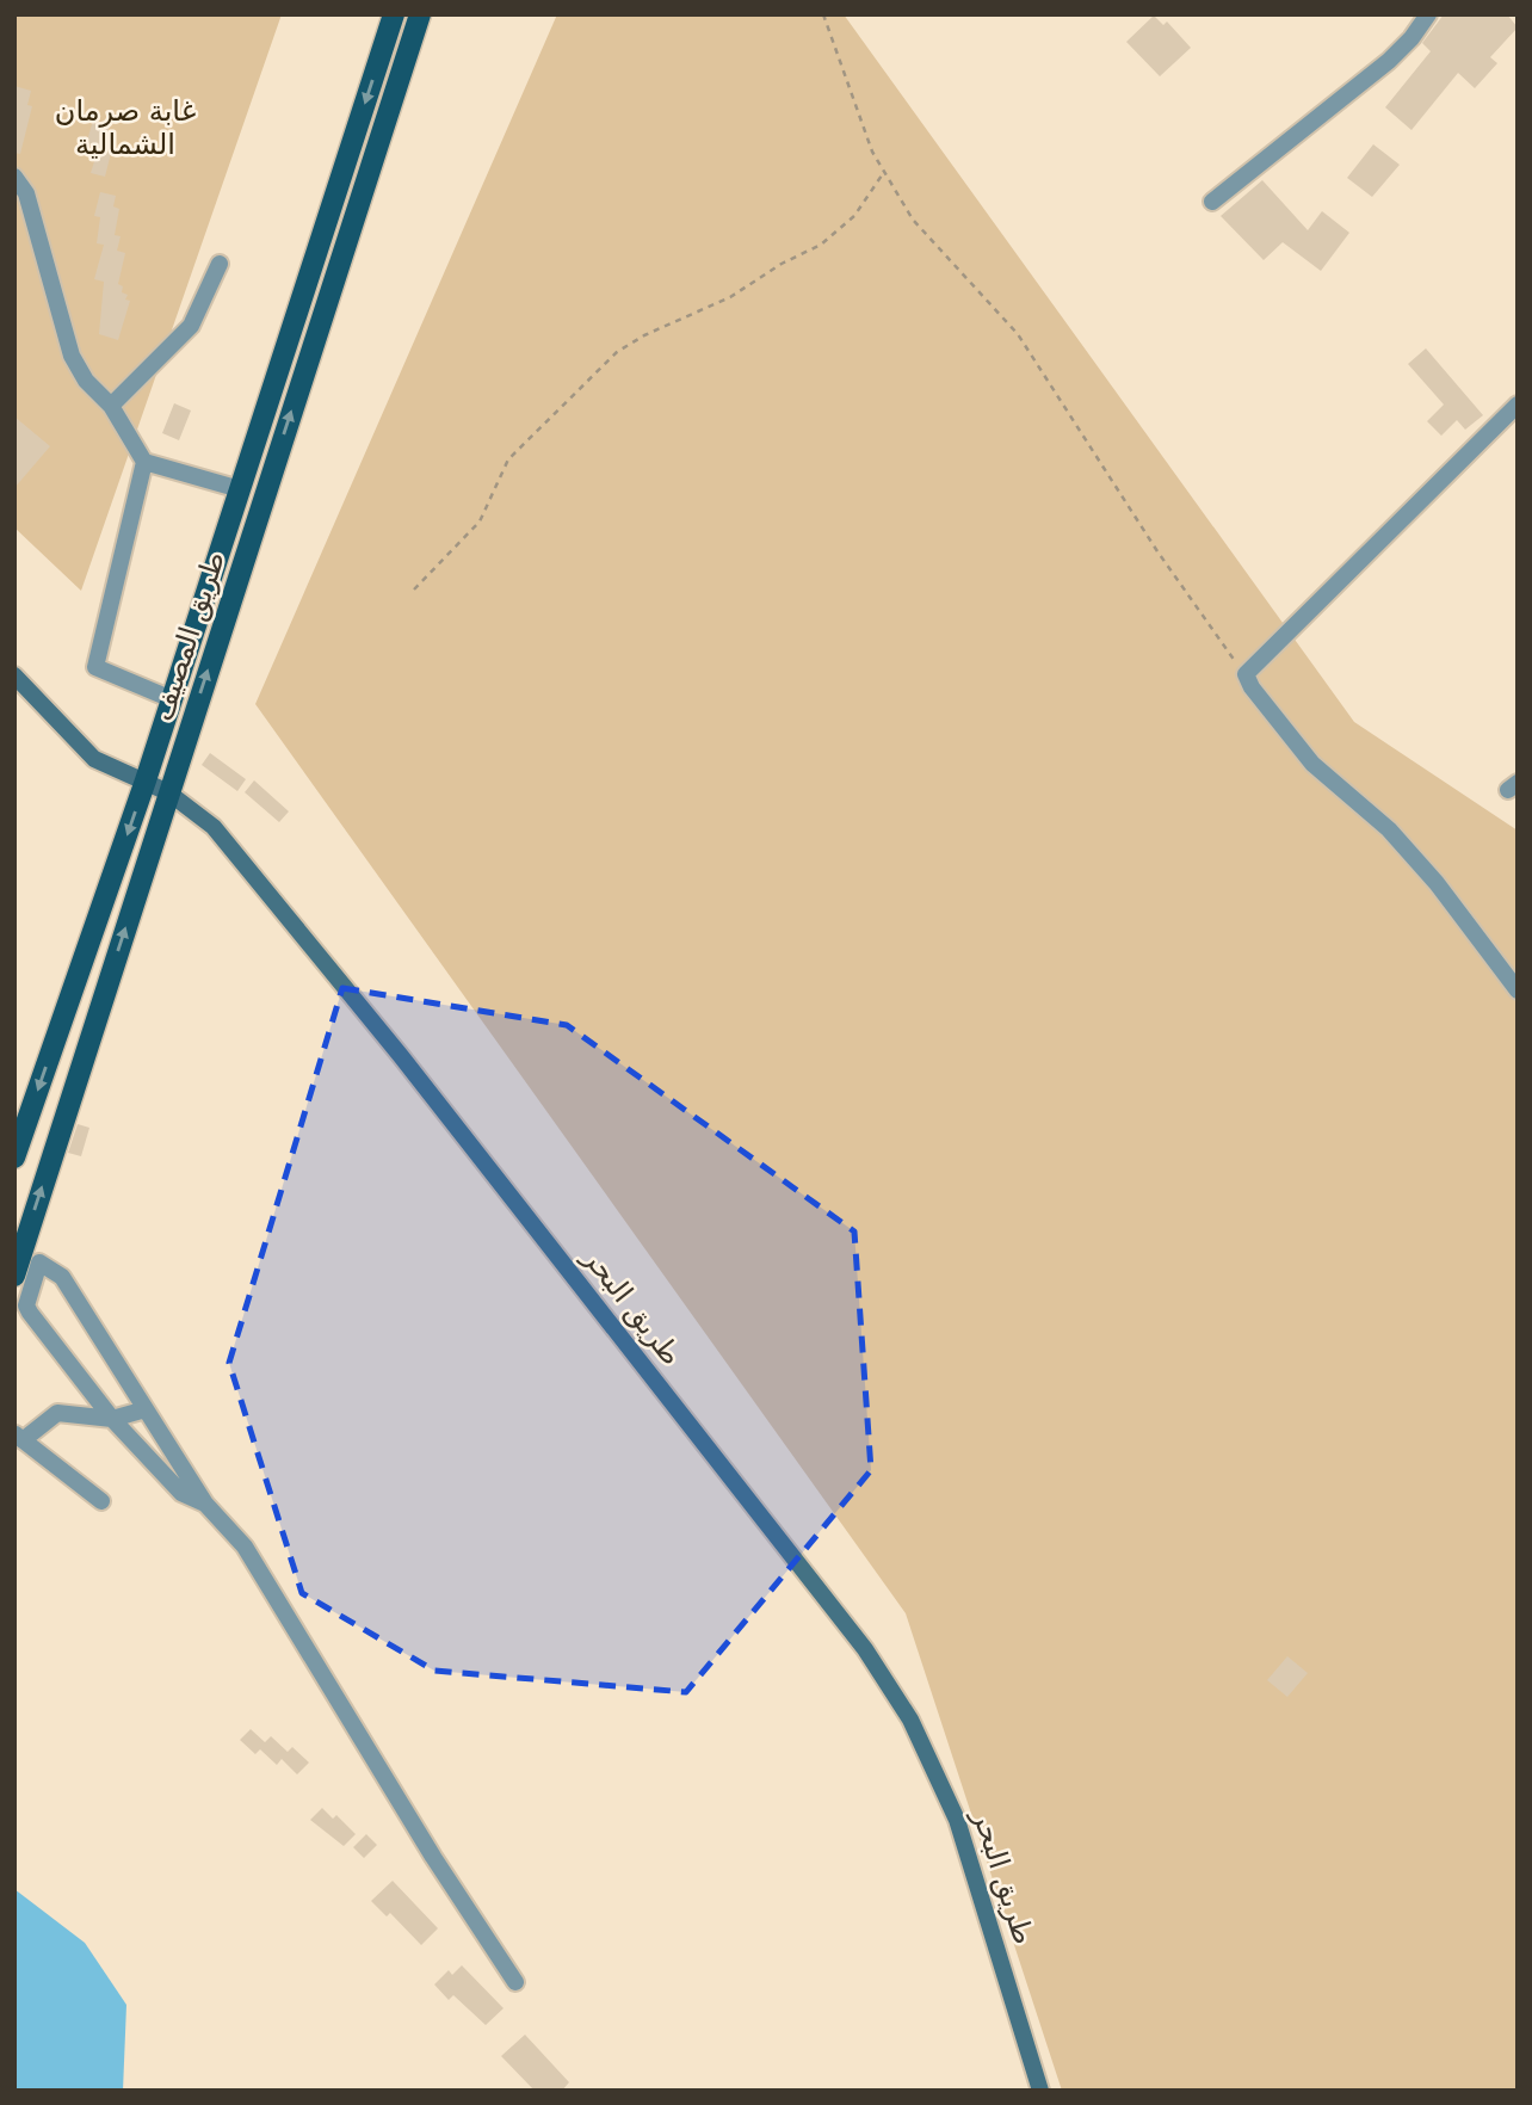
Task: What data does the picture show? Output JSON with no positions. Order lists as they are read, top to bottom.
{
  "streets": {
    "main road": ["طريق المصيف"],
    "street": ["طريق البحر"]
  },
  "crossings": [
    ["طريق المصيف", "طريق البحر"]
  ],
  "parks": ["غابة صرمان الشمالية"]
}
